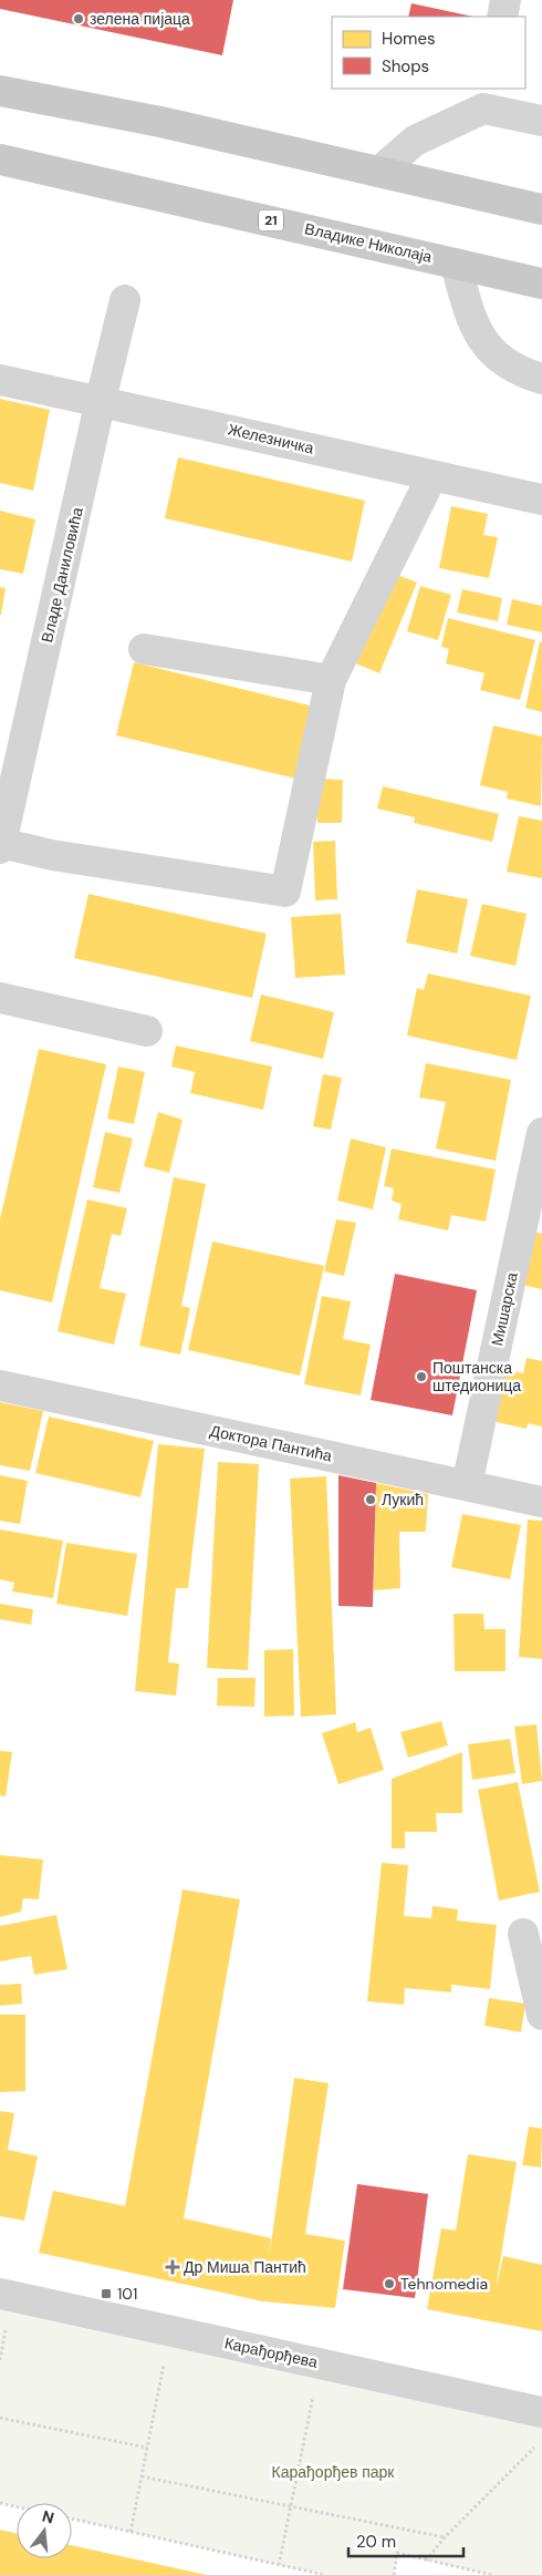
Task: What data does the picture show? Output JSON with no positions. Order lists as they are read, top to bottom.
{
  "streets": {
    "main road": ["21", "Владике Николаја"],
    "street": [
      "Железничка",
      "Владе Даниловића",
      "Мишарска",
      "Доктора Пантића",
      "Карађорђева"
    ]
  },
  "crossings": [
    ["Железничка", "Владе Даниловића"],
    ["Мишарска", "Доктора Пантића"]
  ],
  "parks": ["Карађорђев парк"],
  "places": {
    "other": [
      "зелена пијаца",
      "Поштанска штедионица",
      "Лукић",
      "Tehnomedia"
    ],
    "health": ["Др Миша Пантић"],
    "transit": ["101"]
  },
  "legend": ["Homes", "Shops"],
  "scale_bar": "20 m",
  "north": "top"
}
